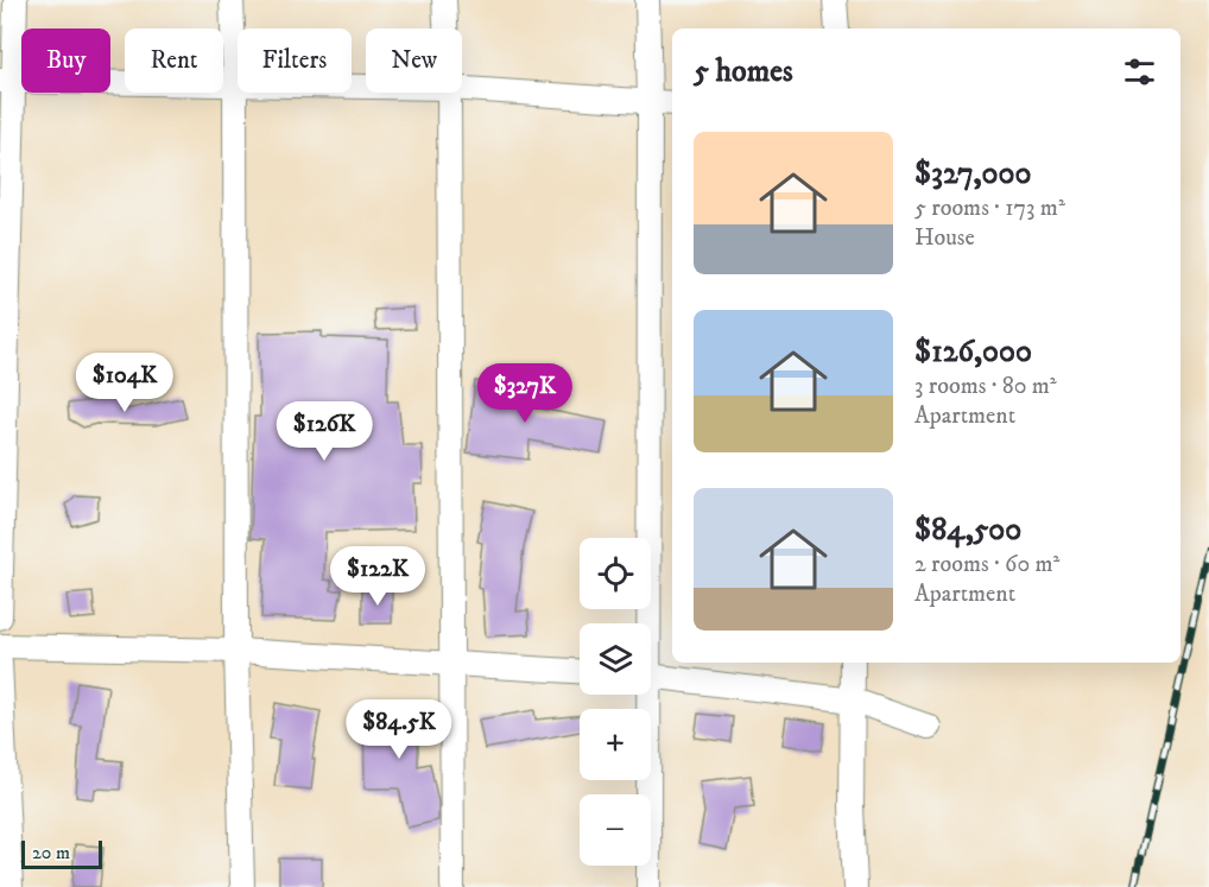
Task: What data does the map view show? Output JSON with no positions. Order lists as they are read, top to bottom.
{
  "scale_bar": "20 m",
  "page": {
    "chip": [
      "Buy",
      "Rent",
      "Filters",
      "New"
    ],
    "heading": "5 homes",
    "list": [
      {
        "name": "$327,000",
        "note": "5 rooms · 173 m² · House"
      },
      {
        "name": "$126,000",
        "note": "3 rooms · 80 m² · Apartment"
      },
      {
        "name": "$84,500",
        "note": "2 rooms · 60 m² · Apartment"
      }
    ],
    "price": [
      "$104K",
      "$327K",
      "$126K",
      "$122K",
      "$84.5K"
    ],
    "map_buttons": ["+", "−"],
    "scale": "20 m"
  }
}
